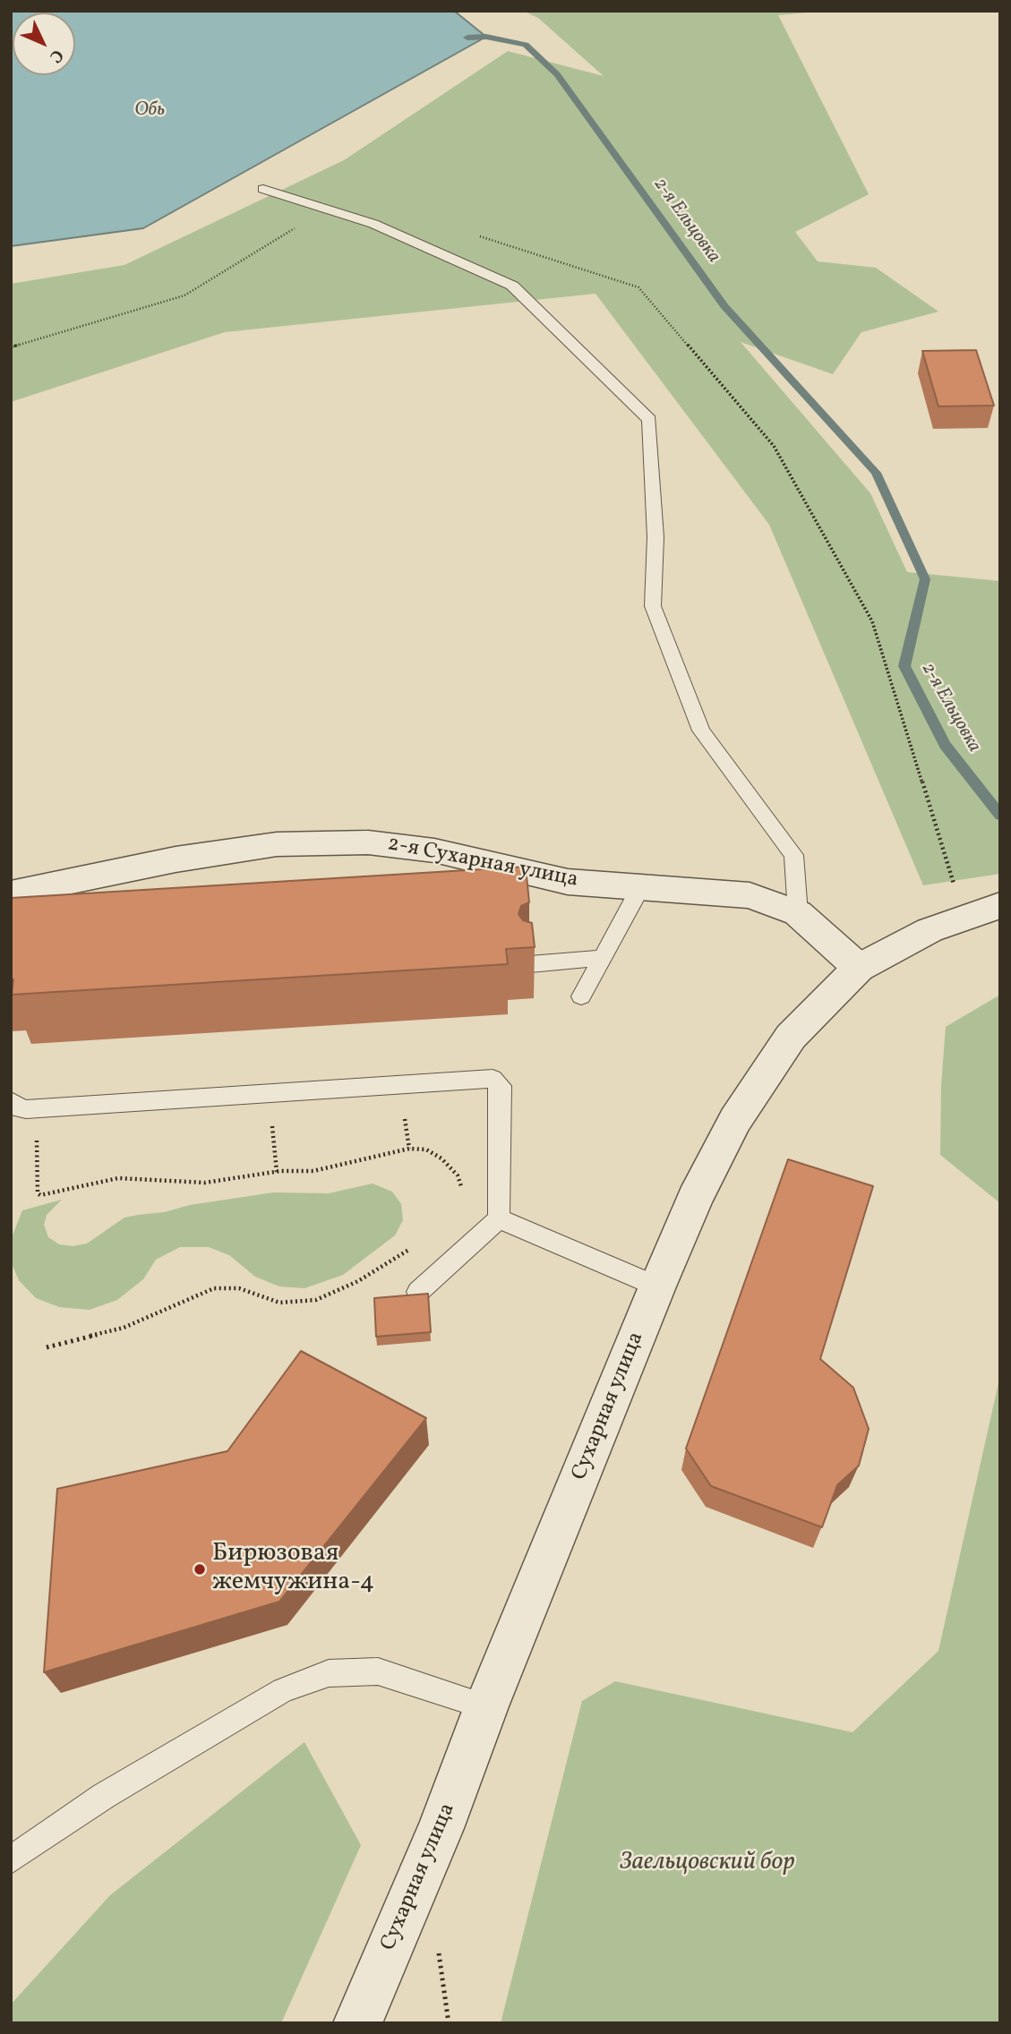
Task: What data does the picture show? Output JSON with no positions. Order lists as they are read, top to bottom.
{
  "streets": {
    "street": ["2-я Сухарная улица", "Сухарная улица"]
  },
  "crossings": [
    ["2-я Сухарная улица", "Сухарная улица"]
  ],
  "water": ["Обь", "2-я Ельцовка"],
  "parks": ["Заельцовский бор"],
  "places": ["Бирюзовая жемчужина-4"],
  "north": "bottom right"
}
